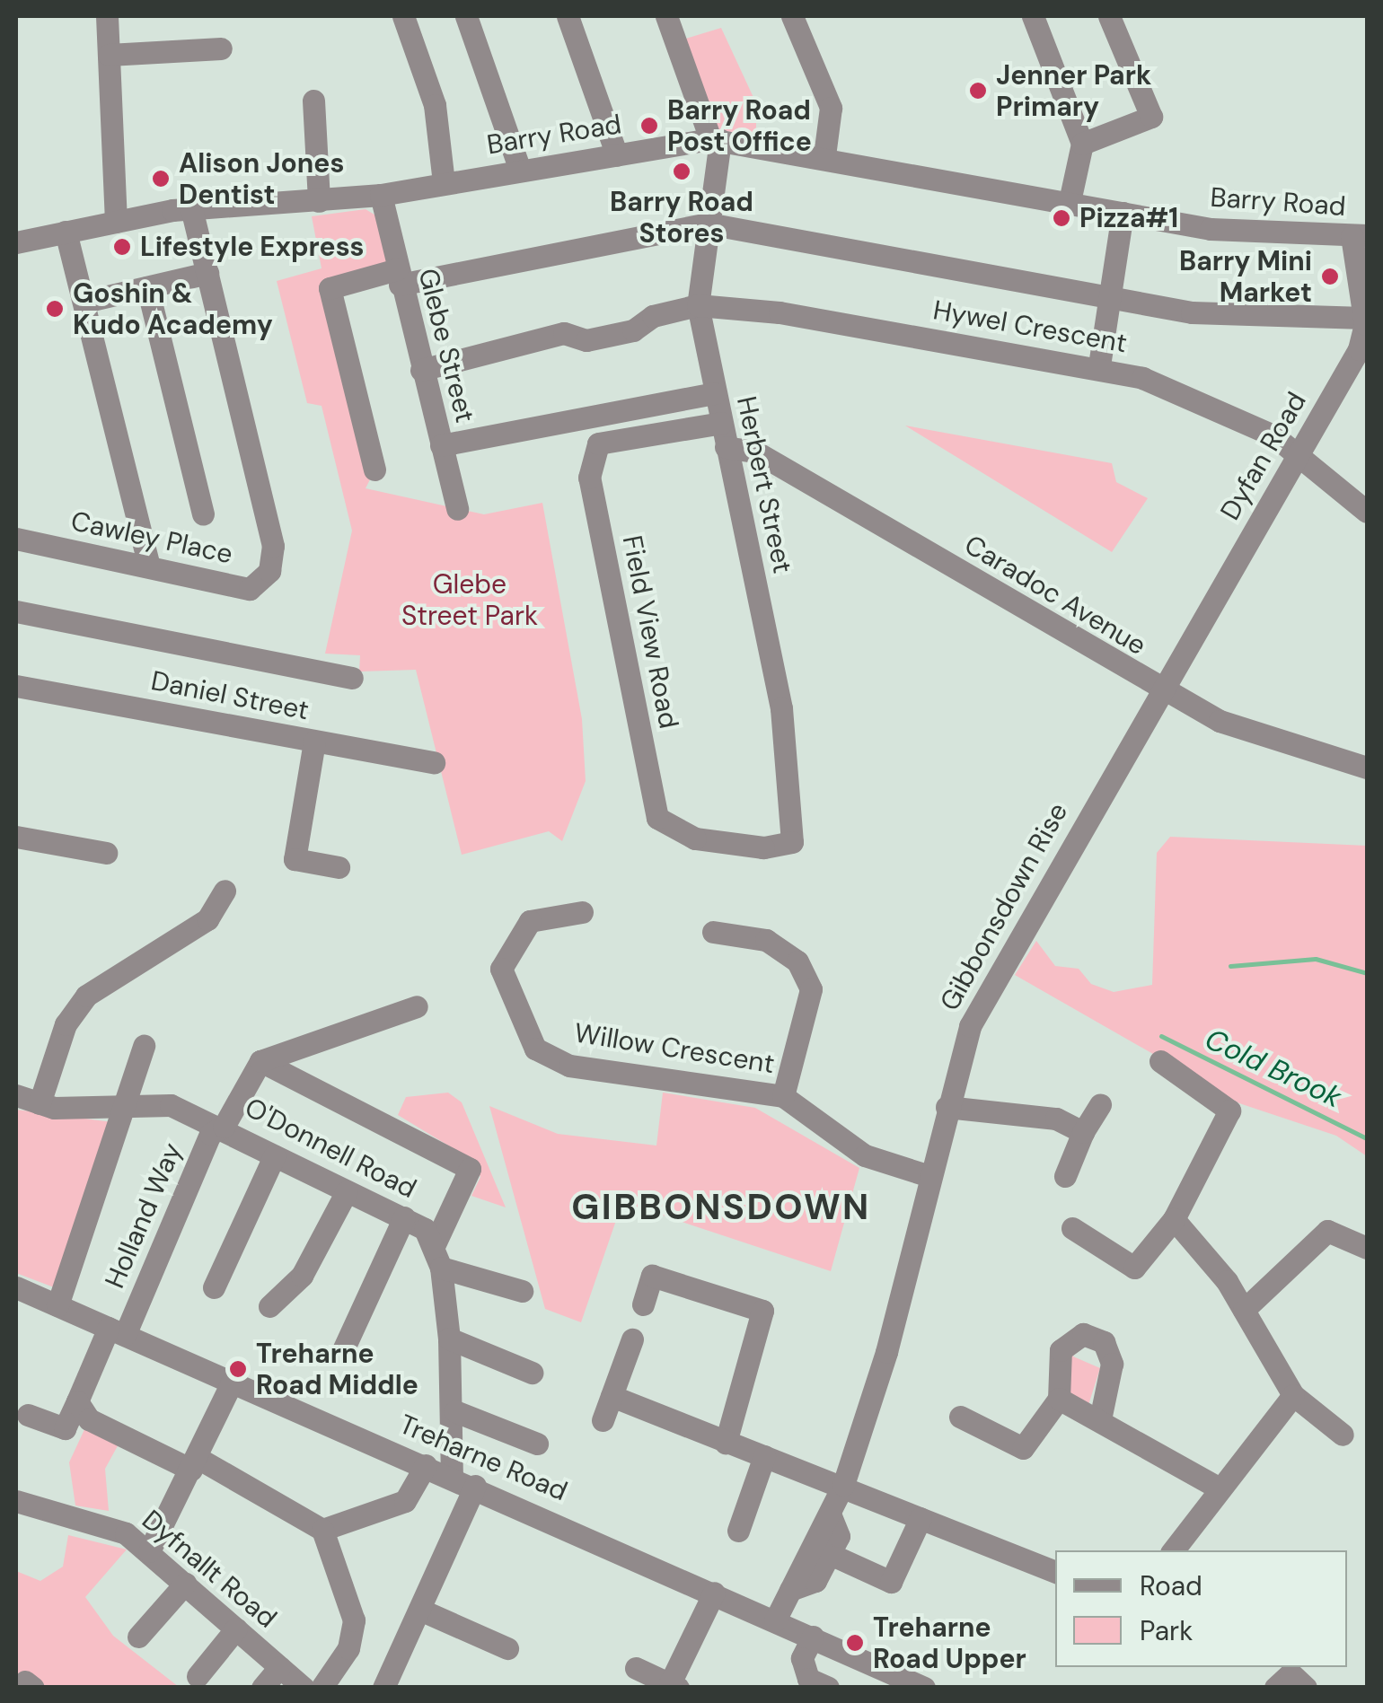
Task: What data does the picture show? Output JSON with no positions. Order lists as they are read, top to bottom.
{
  "streets": {
    "street": [
      "Barry Road",
      "Hywel Crescent",
      "Glebe Street",
      "Dyfan Road",
      "Herbert Street",
      "Cawley Place",
      "Caradoc Avenue",
      "Field View Road",
      "Daniel Street",
      "Gibbonsdown Rise",
      "Willow Crescent",
      "O'Donnell Road",
      "Holland Way",
      "Treharne Road",
      "Dyfnallt Road"
    ]
  },
  "crossings": [
    ["Barry Road", "Glebe Street"],
    ["Barry Road", "Dyfan Road"],
    ["Barry Road", "Herbert Street"],
    ["Hywel Crescent", "Dyfan Road"],
    ["Hywel Crescent", "Herbert Street"],
    ["Dyfan Road", "Caradoc Avenue"],
    ["Dyfan Road", "Gibbonsdown Rise"],
    ["Herbert Street", "Caradoc Avenue"],
    ["Herbert Street", "Field View Road"],
    ["Caradoc Avenue", "Gibbonsdown Rise"],
    ["Gibbonsdown Rise", "Willow Crescent"],
    ["Gibbonsdown Rise", "Treharne Road"],
    ["O'Donnell Road", "Holland Way"],
    ["Holland Way", "Treharne Road"]
  ],
  "districts": ["GIBBONSDOWN"],
  "water": ["Cold Brook"],
  "parks": ["Glebe Street Park"],
  "places": [
    "Jenner Park Primary",
    "Barry Road Post Office",
    "Barry Road Stores",
    "Alison Jones Dentist",
    "Pizza#1",
    "Lifestyle Express",
    "Barry Mini Market",
    "Goshin & Kudo Academy",
    "Treharne Road Middle",
    "Treharne Road Upper"
  ],
  "legend": ["Road", "Park"]
}
